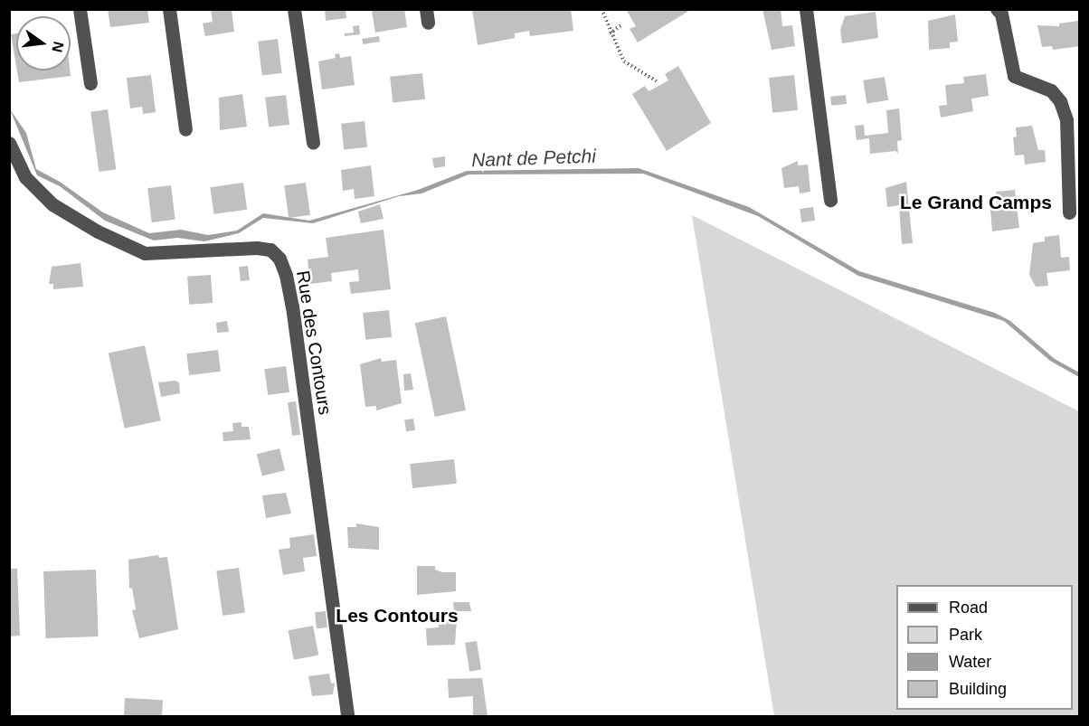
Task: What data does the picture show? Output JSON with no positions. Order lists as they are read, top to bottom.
{
  "streets": {
    "street": ["Rue des Contours"]
  },
  "districts": ["Le Grand Camps", "Les Contours"],
  "water": ["Nant de Petchi"],
  "legend": [
    "Road",
    "Park",
    "Water",
    "Building"
  ],
  "north": "right"
}
